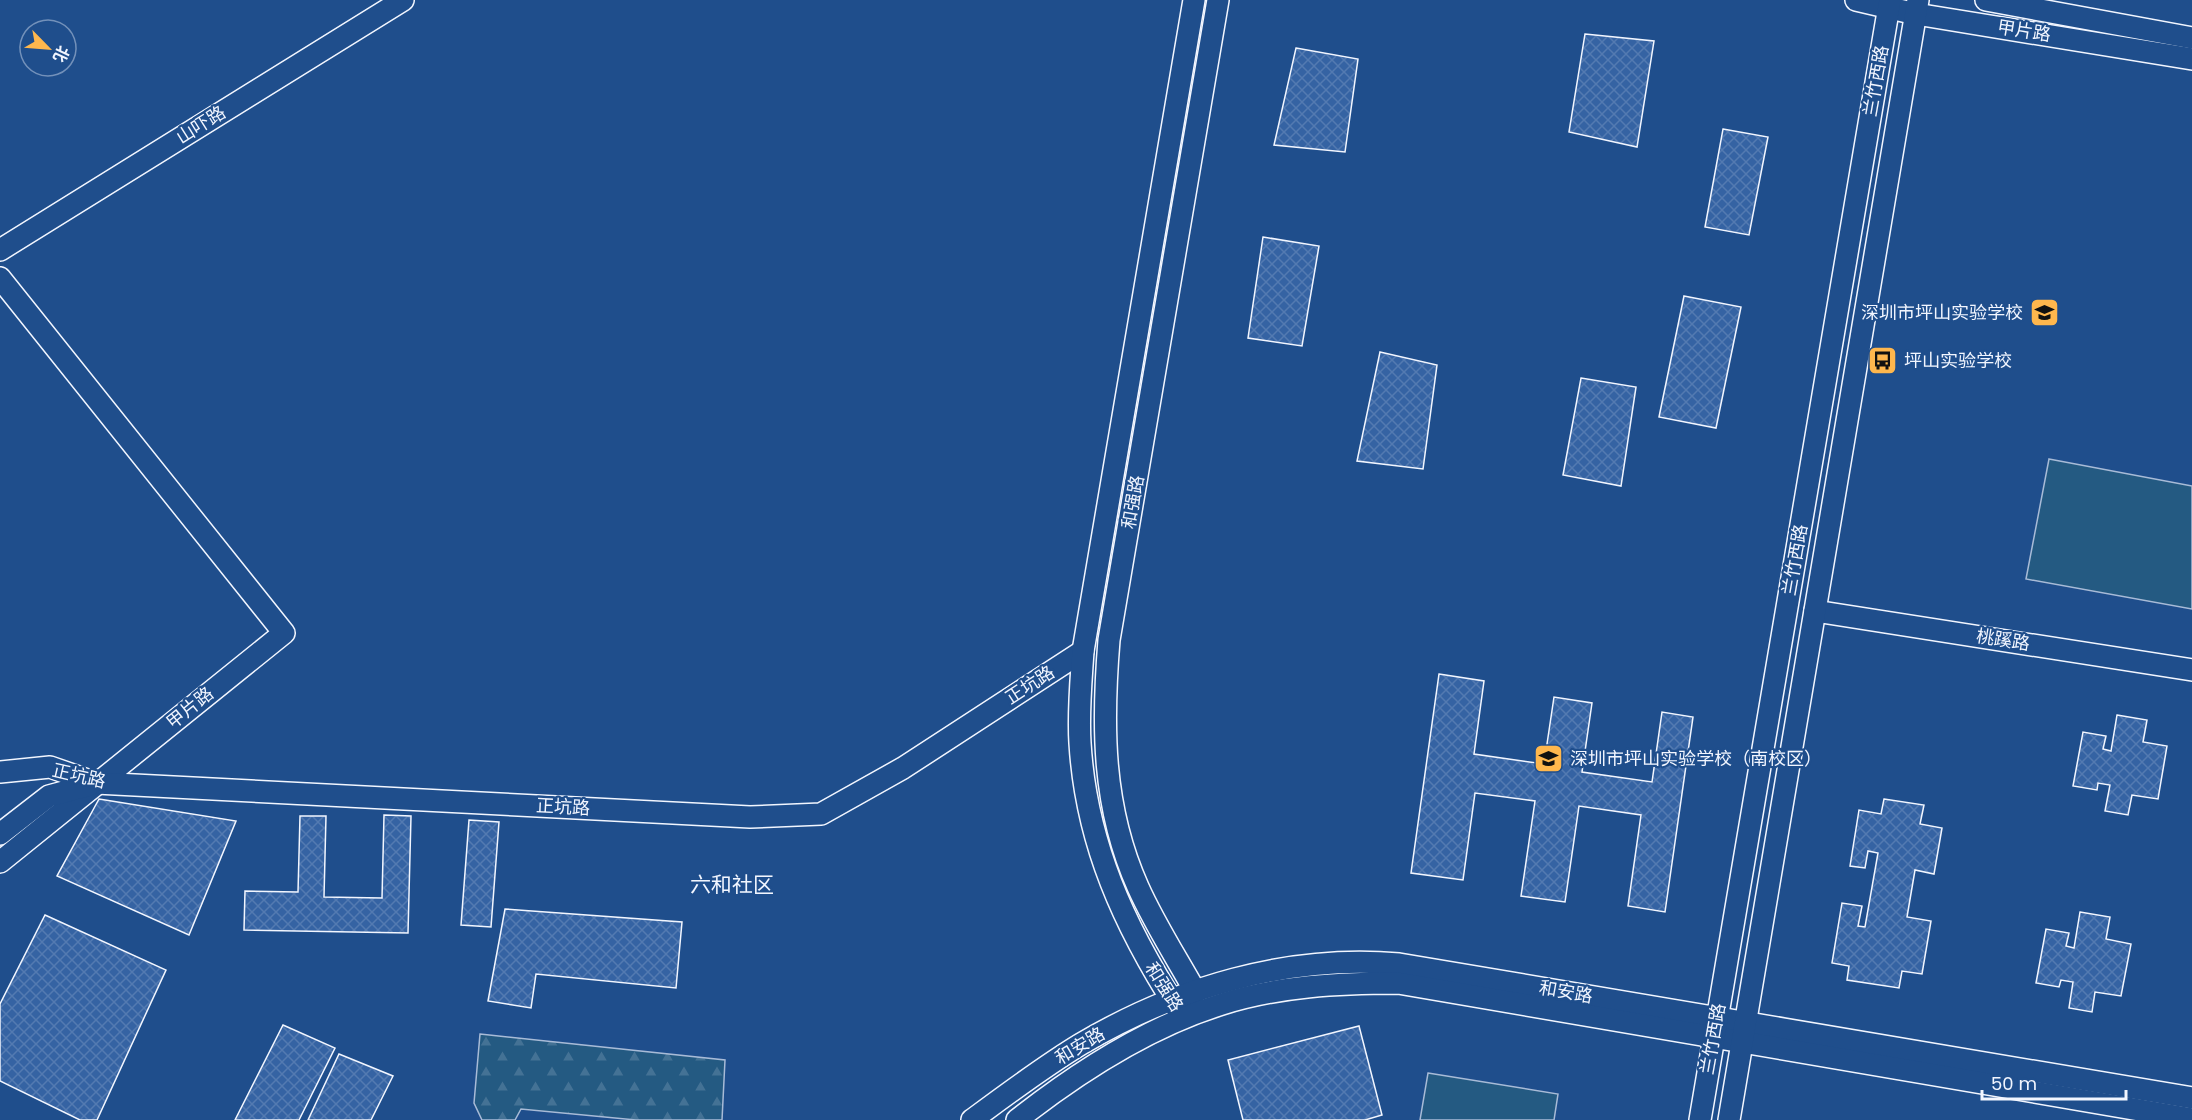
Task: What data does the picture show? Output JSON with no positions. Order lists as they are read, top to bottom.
{
  "streets": {
    "street": [
      "甲片路",
      "兰竹西路",
      "山吓路",
      "和强路",
      "桃蹊路",
      "正坑路",
      "和安路"
    ]
  },
  "crossings": [
    ["甲片路", "兰竹西路"],
    ["甲片路", "正坑路"],
    ["兰竹西路", "桃蹊路"],
    ["兰竹西路", "和安路"],
    ["和强路", "正坑路"],
    ["和强路", "和安路"]
  ],
  "districts": ["六和社区"],
  "places": {
    "school or university": ["深圳市坪山实验学校", "深圳市坪山实验学校（南校区）"],
    "bus stop": ["坪山实验学校"]
  },
  "scale_bar": "50 m",
  "north": "bottom right"
}
